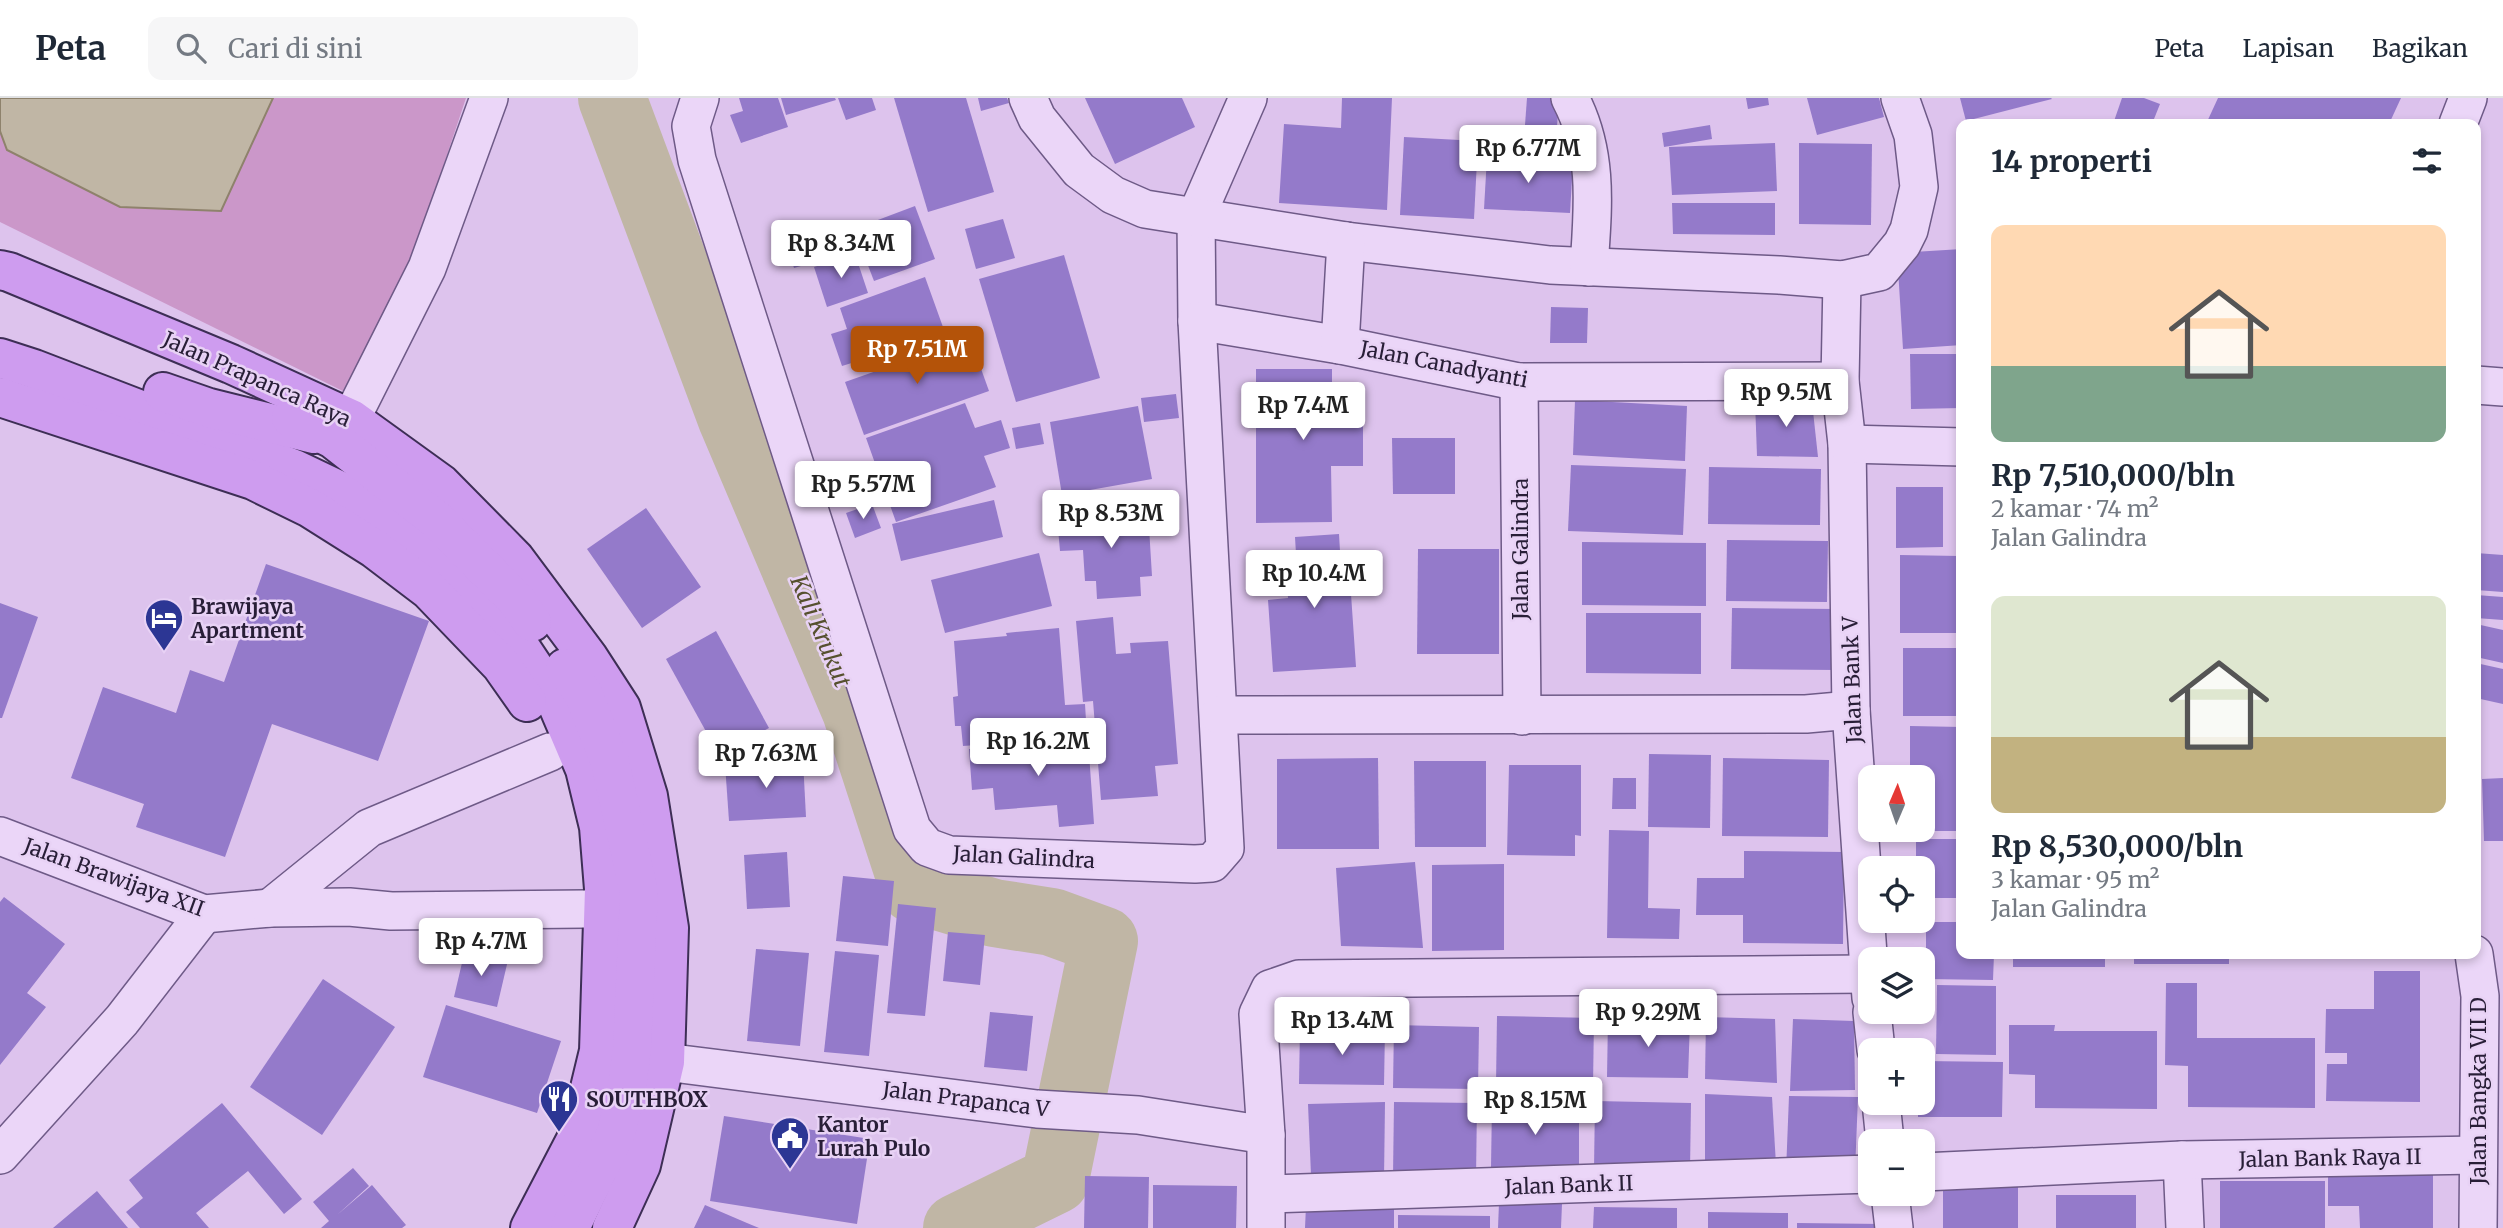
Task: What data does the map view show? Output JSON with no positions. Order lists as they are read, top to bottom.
{
  "streets": {
    "main road": ["Jalan Prapanca Raya"],
    "street": [
      "Jalan Canadyanti",
      "Jalan Galindra",
      "Jalan Bank V",
      "Jalan Brawijaya XII",
      "Jalan Bangka VII D",
      "Jalan Prapanca V",
      "Jalan Bank Raya II",
      "Jalan Bank II"
    ]
  },
  "crossings": [
    ["Jalan Canadyanti", "Jalan Galindra"],
    ["Jalan Canadyanti", "Jalan Bank V"],
    ["Jalan Prapanca Raya", "Jalan Prapanca V"],
    ["Jalan Bangka VII D", "Jalan Bank Raya II"]
  ],
  "water": ["Kali Krukut"],
  "places": {
    "hotel": ["Brawijaya Apartment"],
    "restaurant": ["SOUTHBOX"],
    "public building": ["Kantor Lurah Pulo"]
  },
  "north": "top",
  "page": {
    "header": "Peta",
    "search": "Cari di sini",
    "nav": ["Peta", "Lapisan", "Bagikan"],
    "heading": "14 properti",
    "price": [
      "Rp 6.77M",
      "Rp 8.34M",
      "Rp 7.51M",
      "Rp 9.5M",
      "Rp 7.4M",
      "Rp 5.57M",
      "Rp 8.53M",
      "Rp 10.4M",
      "Rp 16.2M",
      "Rp 7.63M",
      "Rp 4.7M",
      "Rp 9.29M",
      "Rp 13.4M",
      "Rp 8.15M"
    ],
    "list": [
      {
        "name": "Rp 7,510,000/bln",
        "note": "2 kamar · 74 m² · Jalan Galindra"
      },
      {
        "name": "Rp 8,530,000/bln",
        "note": "3 kamar · 95 m² · Jalan Galindra"
      }
    ],
    "map_buttons": ["+", "−"]
  }
}
